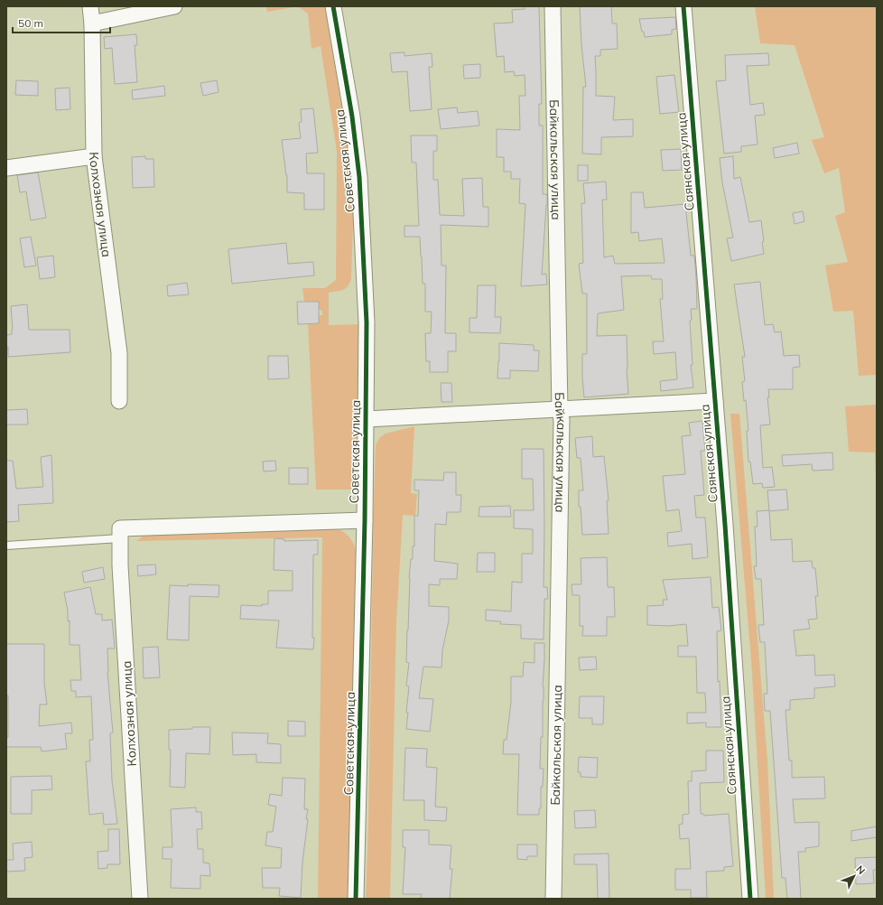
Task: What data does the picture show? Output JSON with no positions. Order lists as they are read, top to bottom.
{
  "streets": {
    "street": [
      "Байкальская улица",
      "Советская улица",
      "Саянская улица",
      "Колхозная улица"
    ]
  },
  "scale_bar": "50 m",
  "north": "top right"
}
